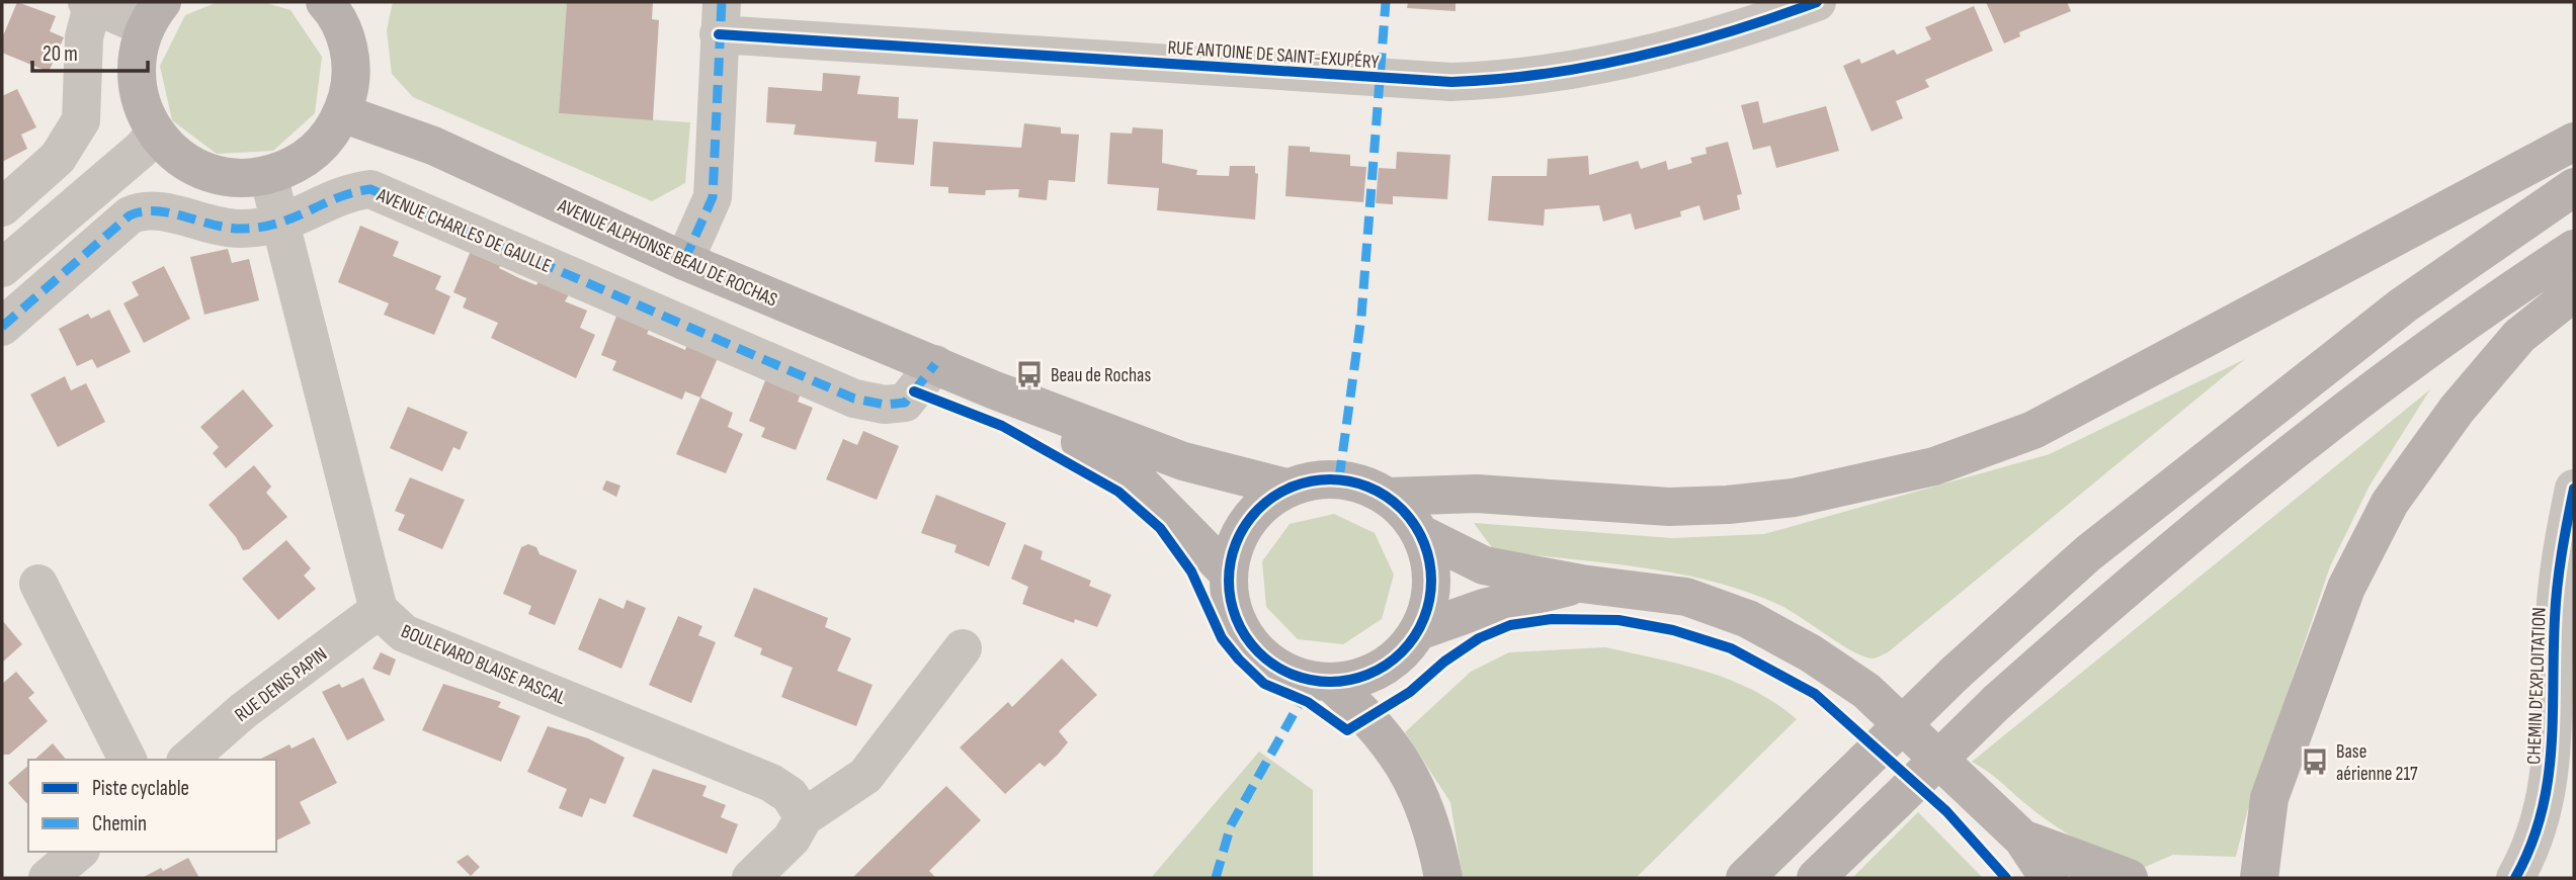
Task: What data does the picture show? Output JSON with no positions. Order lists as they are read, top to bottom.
{
  "streets": {
    "main road": ["AVENUE ALPHONSE BEAU DE ROCHAS"],
    "street": [
      "RUE ANTOINE DE SAINT-EXUPÉRY",
      "AVENUE CHARLES DE GAULLE",
      "BOULEVARD BLAISE PASCAL",
      "RUE DENIS PAPIN",
      "CHEMIN D'EXPLOITATION"
    ]
  },
  "crossings": [
    ["AVENUE CHARLES DE GAULLE", "AVENUE ALPHONSE BEAU DE ROCHAS"],
    ["BOULEVARD BLAISE PASCAL", "RUE DENIS PAPIN"]
  ],
  "places": {
    "bus stop": ["Beau de Rochas", "Base aérienne 217"]
  },
  "legend": ["Piste cyclable", "Chemin"],
  "scale_bar": "20 m"
}
